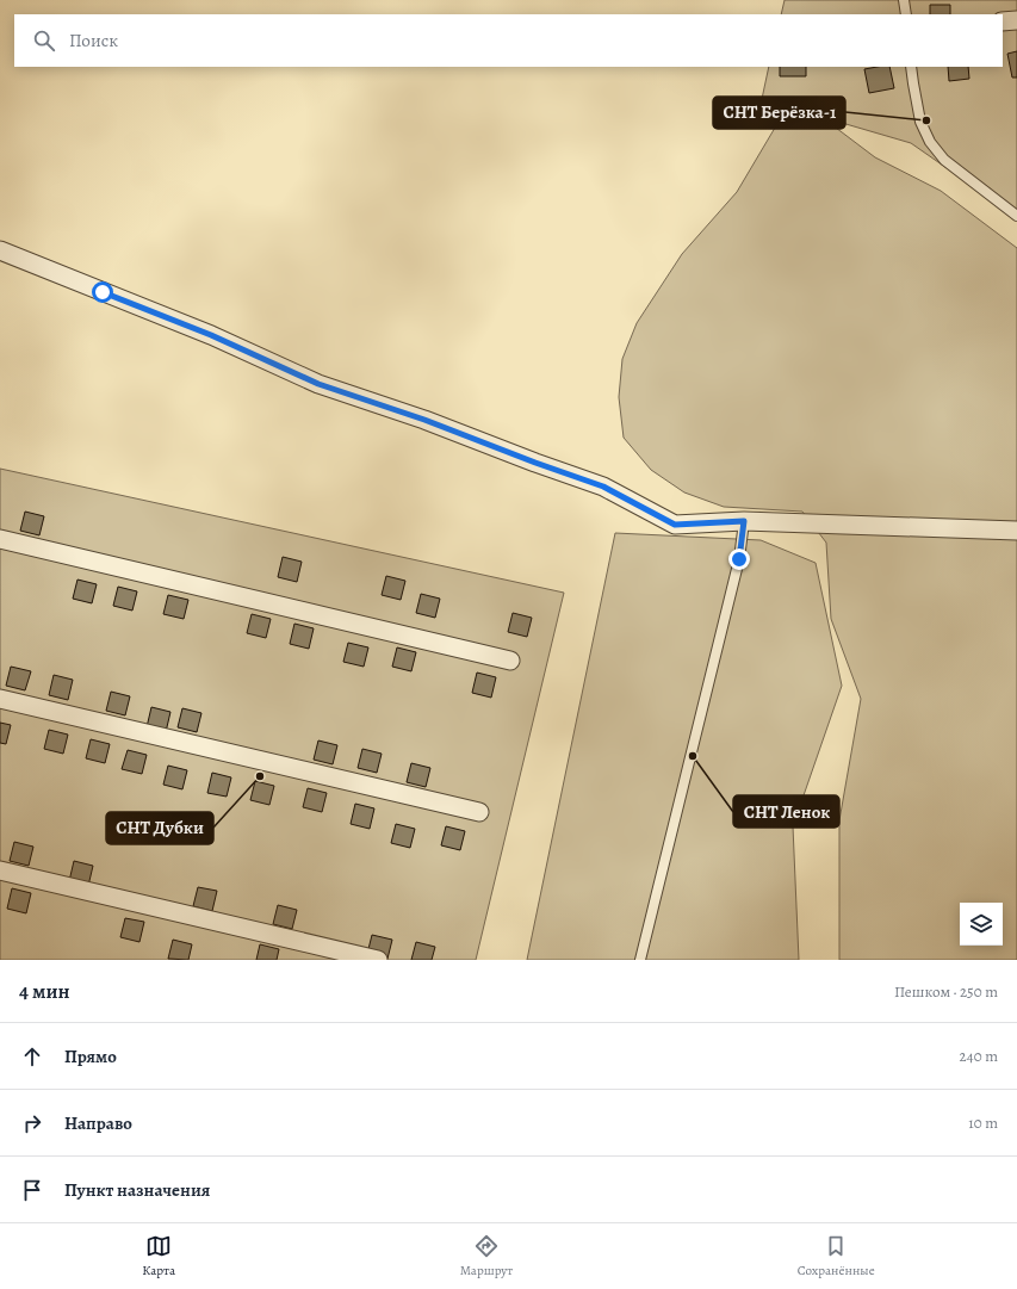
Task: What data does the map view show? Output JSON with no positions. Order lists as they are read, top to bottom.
{
  "places": ["СНТ Берёзка-1", "СНТ Ленок", "СНТ Дубки"],
  "page": {
    "search": "Поиск",
    "heading": ["4 мин", "Пешком · 250 m"],
    "list": [
      ["Прямо", "240 m"],
      ["Направо", "10 m"],
      "Пункт назначения"
    ],
    "nav": ["Карта", "Маршрут", "Сохранённые"]
  }
}
